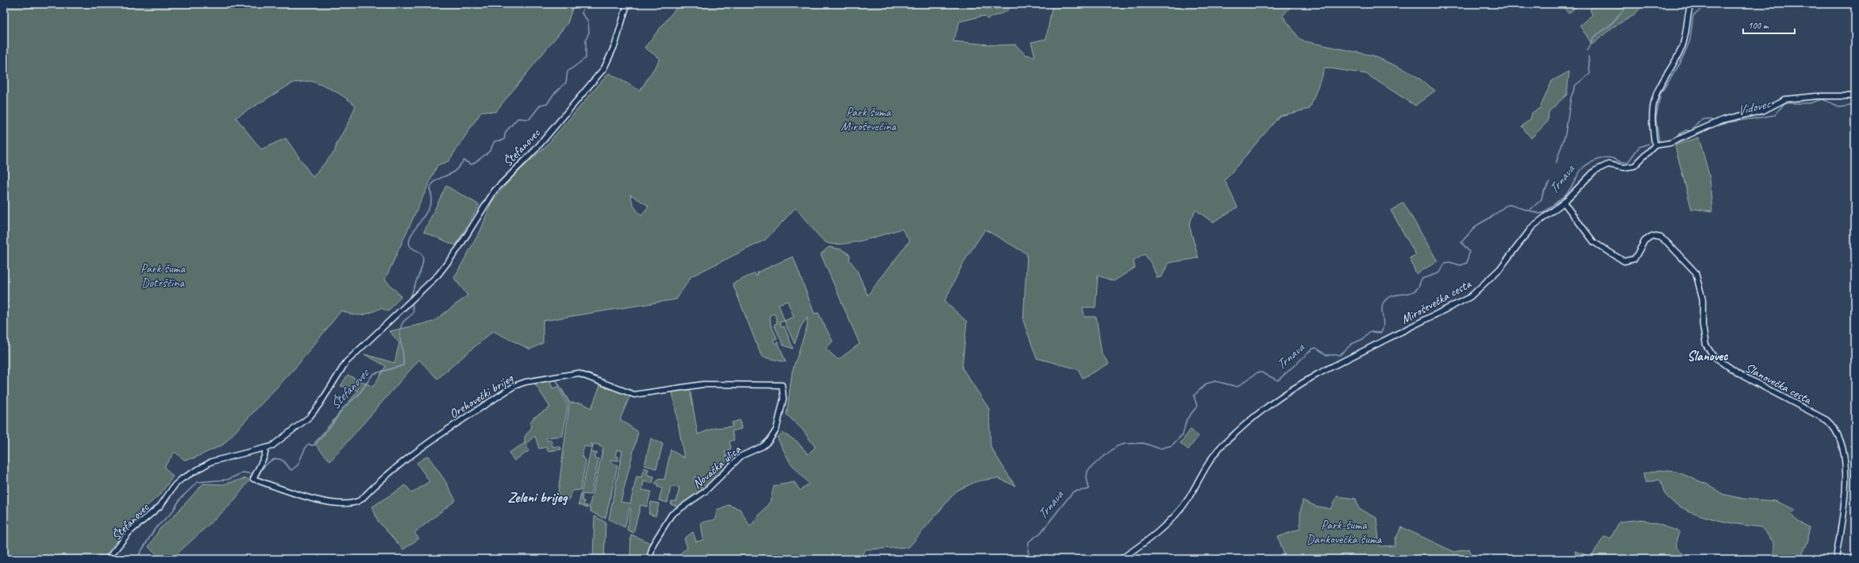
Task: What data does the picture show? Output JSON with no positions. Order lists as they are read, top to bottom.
{
  "streets": {
    "street": [
      "Štefanovec",
      "Miroševečka cesta",
      "Slanovečka cesta",
      "Orehovečki brijeg",
      "Novačka ulica"
    ]
  },
  "crossings": [
    ["Štefanovec", "Orehovečki brijeg"],
    ["Miroševečka cesta", "Slanovečka cesta"],
    ["Orehovečki brijeg", "Novačka ulica"]
  ],
  "districts": ["Slanovec", "Zeleni brijeg"],
  "water": ["Vidovec", "Trnava", "Štefanovec"],
  "parks": ["Park šuma Miroševečina", "Park šuma Dotrščina", "Park-šuma Dankovečka šuma"],
  "scale_bar": "100 m"
}
